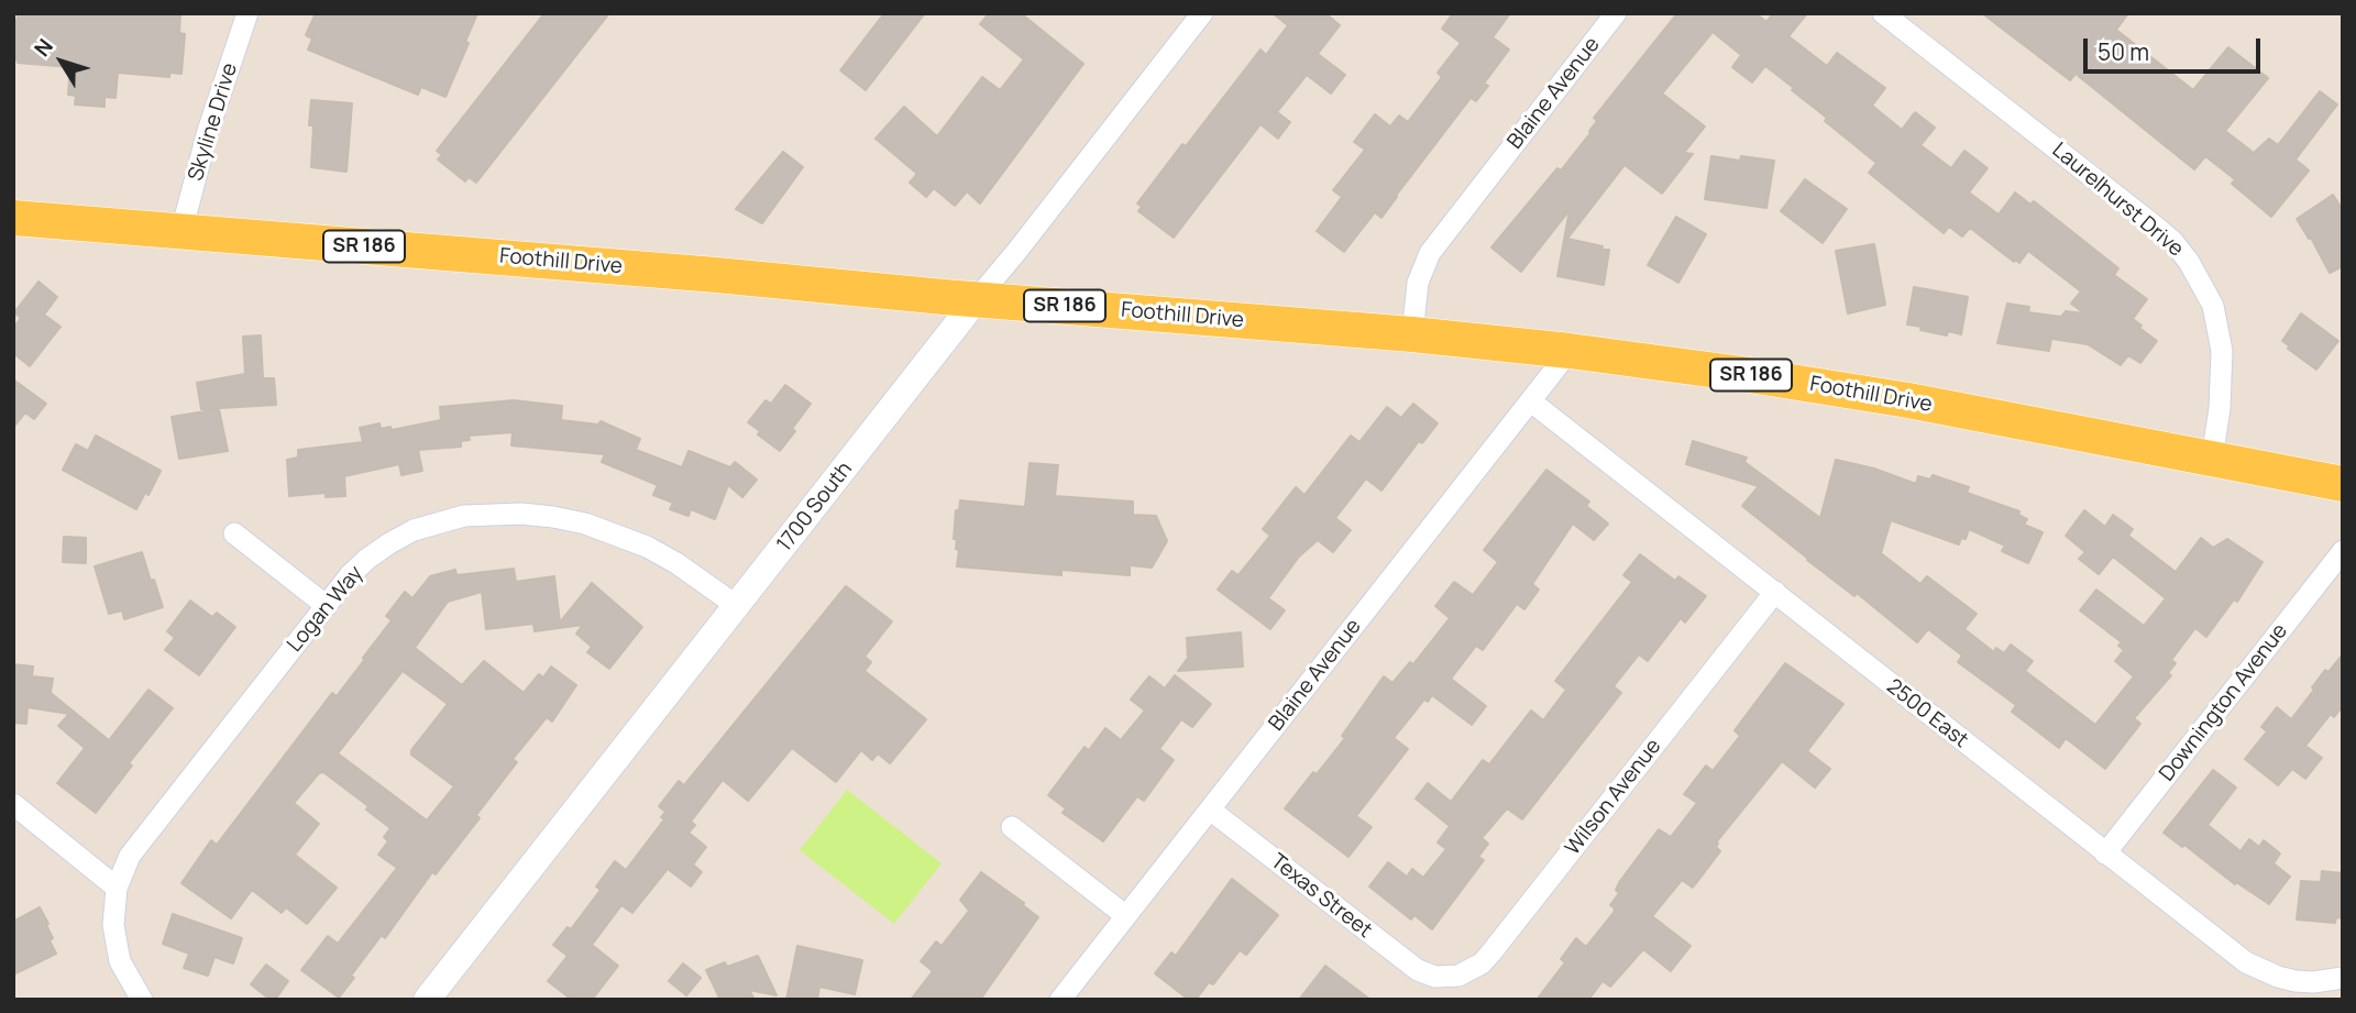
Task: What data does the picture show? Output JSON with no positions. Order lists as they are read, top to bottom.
{
  "streets": {
    "main road": ["SR 186", "Foothill Drive"],
    "street": [
      "Blaine Avenue",
      "Skyline Drive",
      "Laurelhurst Drive",
      "1700 South",
      "Logan Way",
      "Downington Avenue",
      "2500 East",
      "Wilson Avenue",
      "Texas Street"
    ]
  },
  "crossings": [
    ["Blaine Avenue", "Foothill Drive"],
    ["Blaine Avenue", "2500 East"],
    ["Blaine Avenue", "Texas Street"],
    ["Skyline Drive", "Foothill Drive"],
    ["Laurelhurst Drive", "Foothill Drive"],
    ["Foothill Drive", "1700 South"],
    ["1700 South", "Logan Way"],
    ["Downington Avenue", "2500 East"],
    ["2500 East", "Wilson Avenue"],
    ["Wilson Avenue", "Texas Street"]
  ],
  "scale_bar": "50 m",
  "north": "top left"
}
